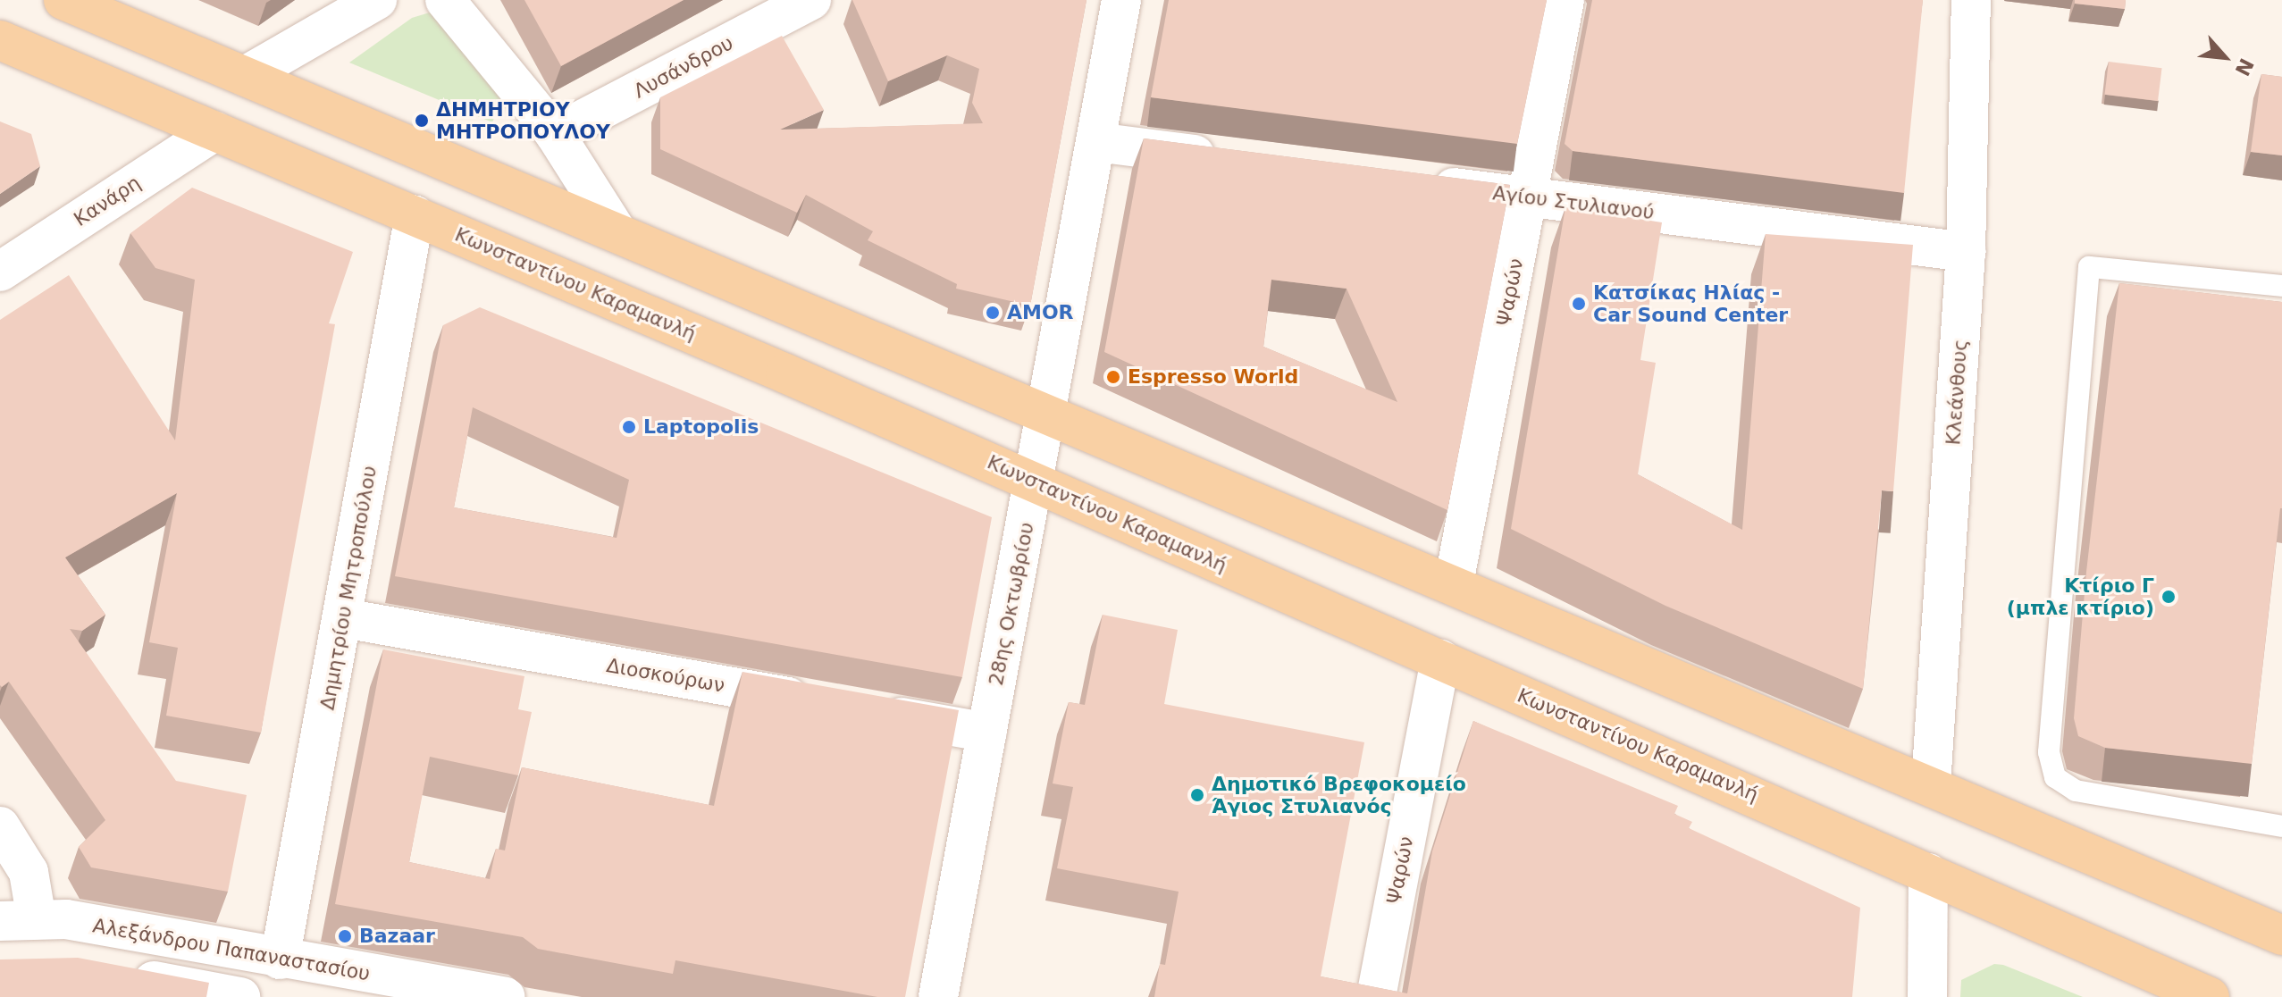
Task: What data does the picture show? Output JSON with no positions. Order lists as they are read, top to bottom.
{
  "streets": {
    "main road": ["Κωνσταντίνου Καραμανλή"],
    "street": [
      "Λυσάνδρου",
      "Κανάρη",
      "Αγίου Στυλιανού",
      "Ψαρών",
      "Κλεάνθους",
      "Δημητρίου Μητροπούλου",
      "28ης Οκτωβρίου",
      "Διοσκούρων",
      "Αλεξάνδρου Παπαναστασίου"
    ]
  },
  "crossings": [
    ["Κανάρη", "Κωνσταντίνου Καραμανλή"],
    ["Αγίου Στυλιανού", "Ψαρών"],
    ["Αγίου Στυλιανού", "Κλεάνθους"],
    ["Κωνσταντίνου Καραμανλή", "Ψαρών"],
    ["Κωνσταντίνου Καραμανλή", "Δημητρίου Μητροπούλου"],
    ["Κωνσταντίνου Καραμανλή", "28ης Οκτωβρίου"],
    ["Δημητρίου Μητροπούλου", "Διοσκούρων"],
    ["Δημητρίου Μητροπούλου", "Αλεξάνδρου Παπαναστασίου"]
  ],
  "places": [
    "ΔΗΜΗΤΡΙΟΥ ΜΗΤΡΟΠΟΥΛΟΥ",
    "Κατσίκας Ηλίας - Car Sound Center",
    "AMOR",
    "Espresso World",
    "Laptopolis",
    "Κτίριο Γ (μπλε κτίριο)",
    "Δημοτικό Βρεφοκομείο Άγιος Στυλιανός",
    "Bazaar"
  ],
  "north": "bottom right"
}
